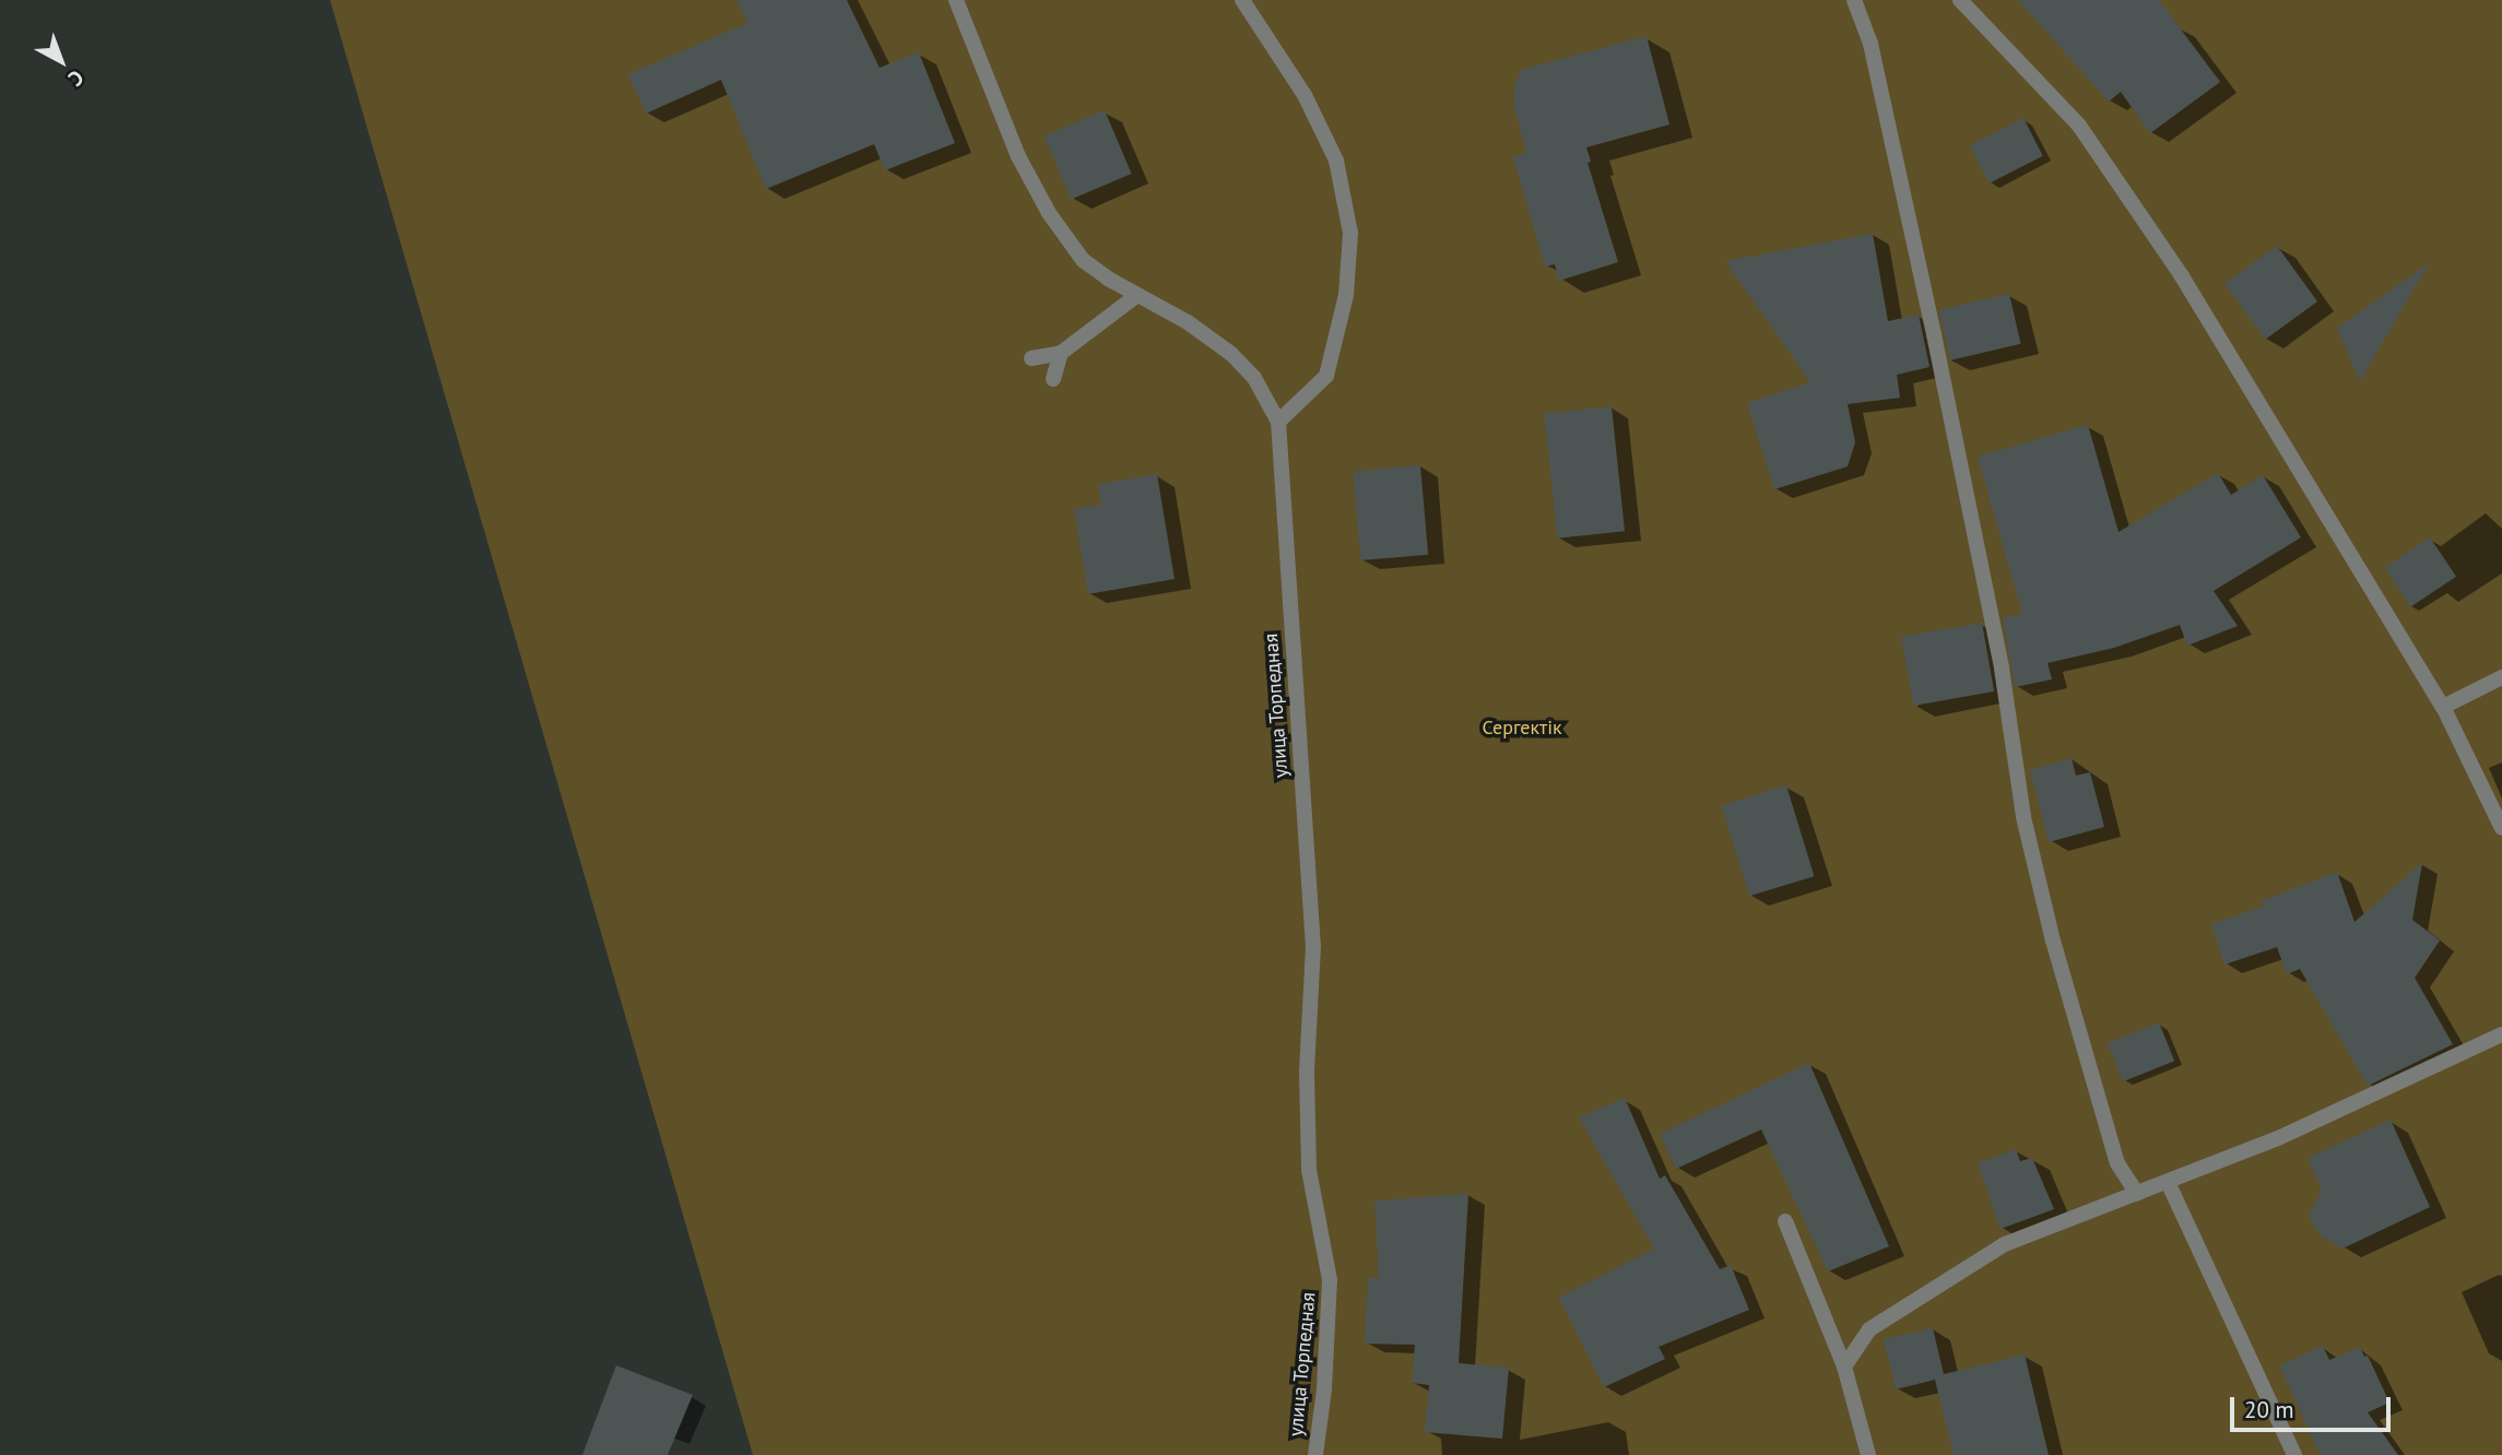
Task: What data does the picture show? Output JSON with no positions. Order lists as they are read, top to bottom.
{
  "streets": {
    "street": ["улица Торпедная"]
  },
  "parks": ["Сергектік"],
  "scale_bar": "20 m",
  "north": "bottom right"
}
